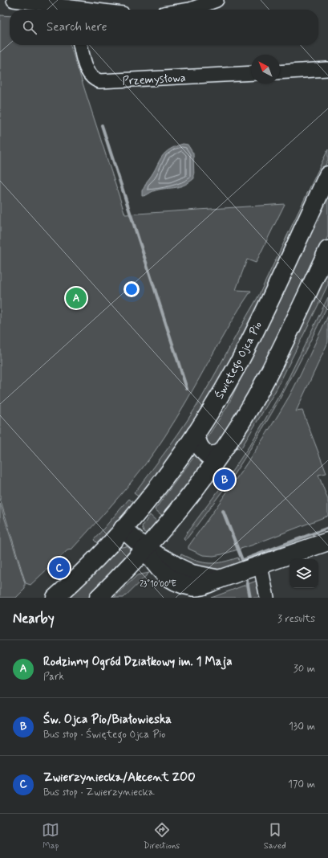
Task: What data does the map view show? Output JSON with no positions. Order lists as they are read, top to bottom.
{
  "streets": {
    "main road": ["Świętego Ojca Pio"],
    "street": ["Przemysłowa"]
  },
  "north": "top left",
  "page": {
    "search": "Search here",
    "pins": ["A", "B", "C"],
    "heading": ["Nearby", "3 results"],
    "list": [
      {
        "mark": "A",
        "name": "Rodzinny Ogród Działkowy im. 1 Maja",
        "note": "Park",
        "value": "30 m"
      },
      {
        "mark": "B",
        "name": "Św. Ojca Pio/Białowieska",
        "note": "Bus stop · Świętego Ojca Pio",
        "value": "130 m"
      },
      {
        "mark": "C",
        "name": "Zwierzyniecka/Akcent ZOO",
        "note": "Bus stop · Zwierzyniecka",
        "value": "170 m"
      }
    ],
    "nav": ["Map", "Directions", "Saved"]
  },
  "coordinates": ["23°10'00\"E"]
}
